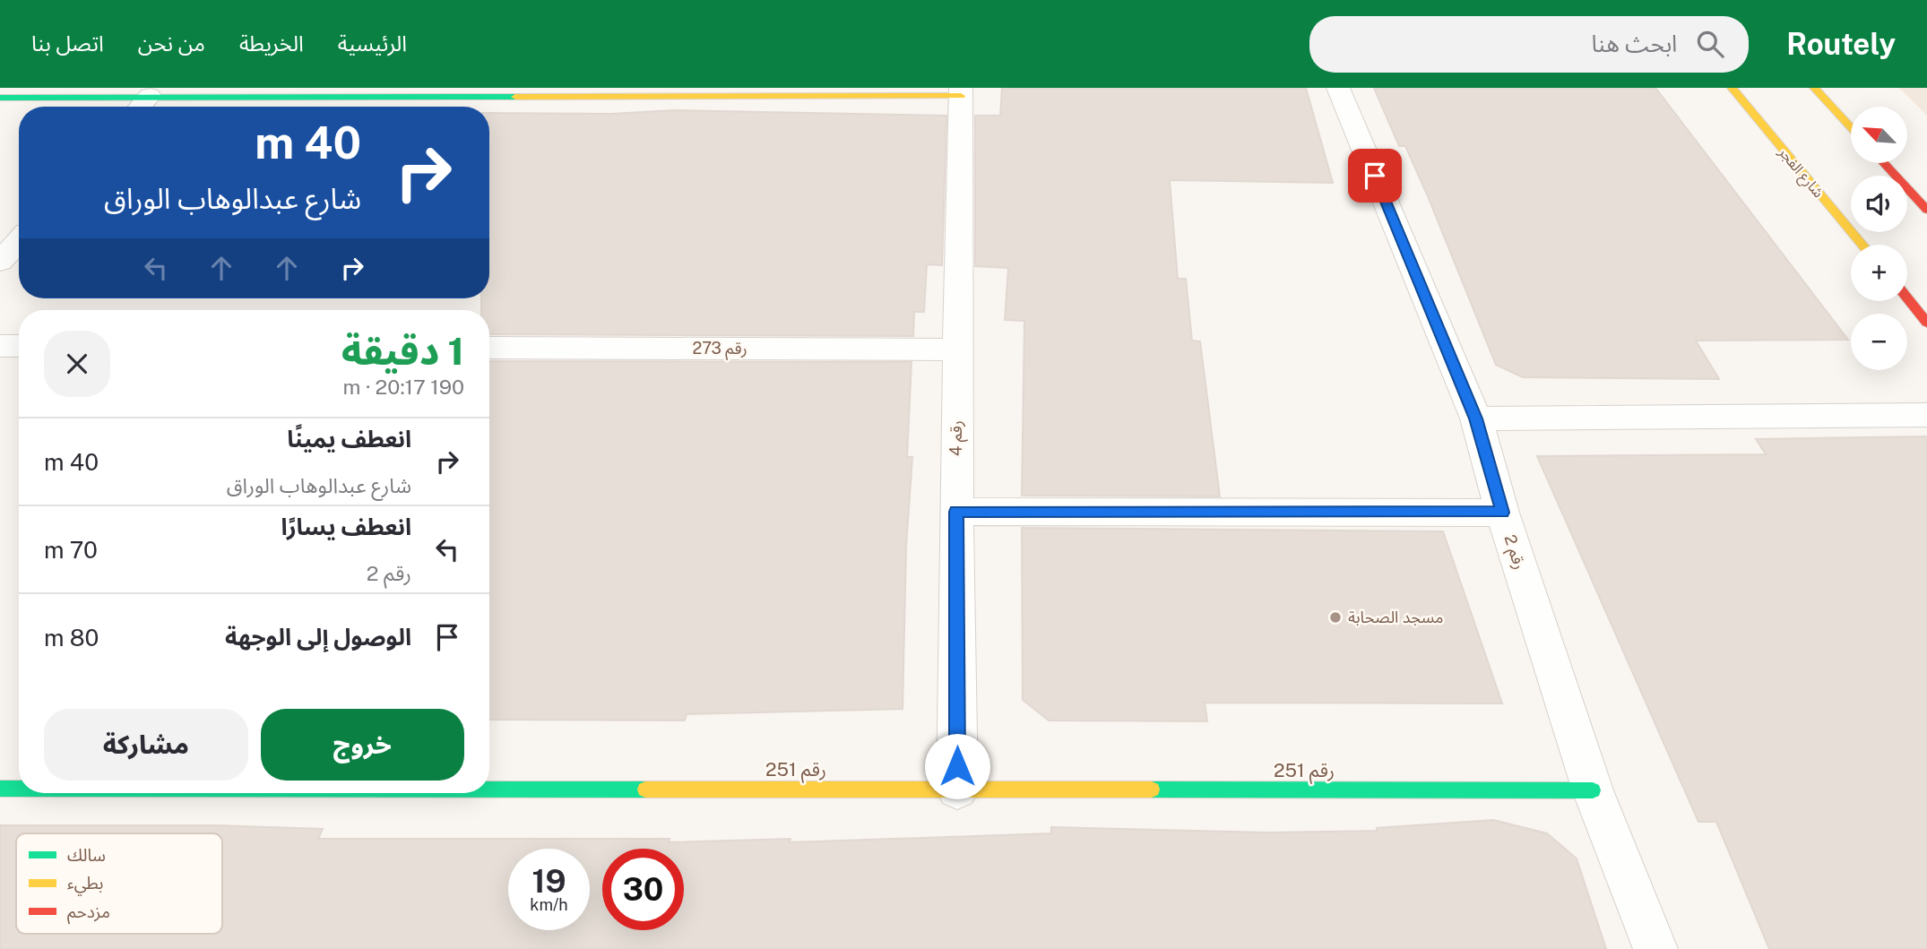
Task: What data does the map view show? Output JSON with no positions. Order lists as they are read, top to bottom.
{
  "streets": {
    "street": [
      "شارع الفجر",
      "رقم 273",
      "رقم 4",
      "رقم 2",
      "رقم 251"
    ]
  },
  "crossings": [
    ["رقم 273", "رقم 4"],
    ["رقم 4", "رقم 251"],
    ["رقم 2", "رقم 251"]
  ],
  "places": ["مسجد الصحابة"],
  "legend": ["سالك", "بطيء", "مزدحم"],
  "north": "top left",
  "page": {
    "header": "Routely",
    "search": "ابحث هنا",
    "nav": [
      "الرئيسية",
      "الخريطة",
      "من نحن",
      "اتصل بنا"
    ],
    "map_buttons": ["+", "−"],
    "turn": ["40 m", "شارع عبدالوهاب الوراق"],
    "heading": ["1 دقيقة", "190 m · 20:17"],
    "list": [
      {
        "name": "انعطف يمينًا",
        "note": "شارع عبدالوهاب الوراق",
        "value": "40 m"
      },
      {
        "name": "انعطف يسارًا",
        "note": "رقم 2",
        "value": "70 m"
      },
      {
        "name": "الوصول إلى الوجهة",
        "value": "80 m"
      }
    ],
    "buttons": ["خروج", "مشاركة"],
    "speed": "19 km/h",
    "limit": "30"
  }
}
